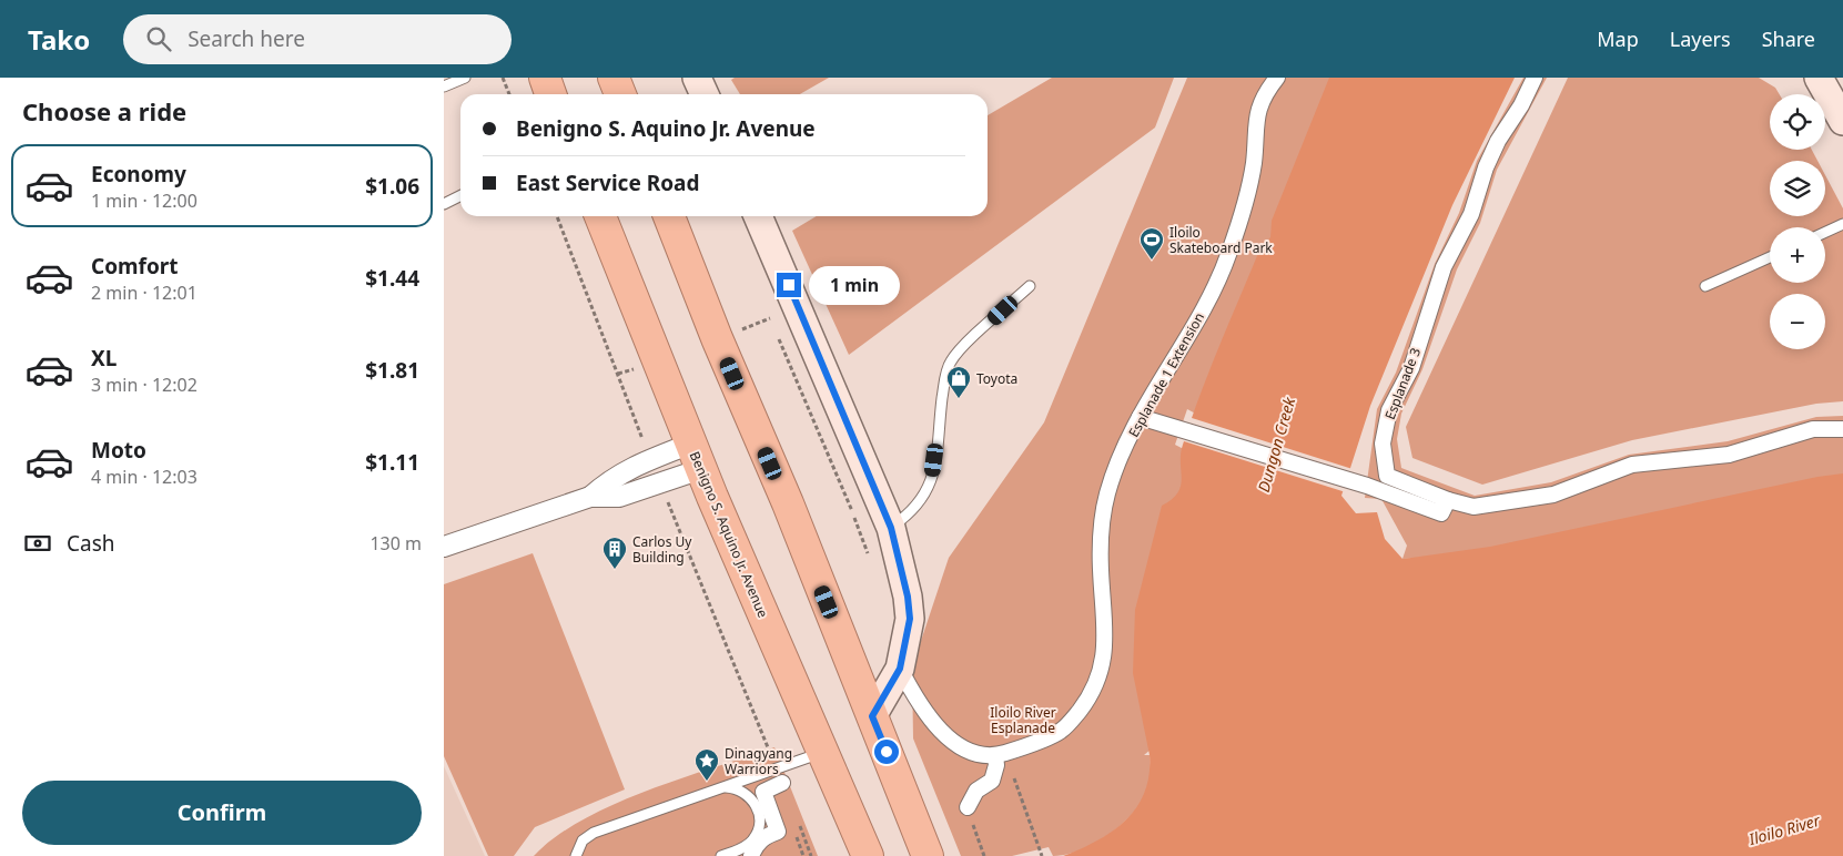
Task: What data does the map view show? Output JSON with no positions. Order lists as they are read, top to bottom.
{
  "streets": {
    "highway": ["Benigno S. Aquino Jr. Avenue"],
    "street": ["Esplanade 1 Extension", "Esplanade 3"]
  },
  "water": ["Dungon Creek", "Iloilo River"],
  "parks": ["Iloilo River Esplanade"],
  "places": {
    "sports": ["Iloilo Skateboard Park"],
    "shop": ["Toyota"],
    "building": ["Carlos Uy Building"],
    "place": ["Dinagyang Warriors"]
  },
  "page": {
    "header": "Tako",
    "search": "Search here",
    "nav": ["Map", "Layers", "Share"],
    "heading": "Choose a ride",
    "map_buttons": ["+", "−"],
    "banner": ["Benigno S. Aquino Jr. Avenue", "East Service Road"],
    "list": [
      {
        "name": "Economy",
        "note": "1 min · 12:00",
        "value": "$1.06"
      },
      {
        "name": "Comfort",
        "note": "2 min · 12:01",
        "value": "$1.44"
      },
      {
        "name": "XL",
        "note": "3 min · 12:02",
        "value": "$1.81"
      },
      {
        "name": "Moto",
        "note": "4 min · 12:03",
        "value": "$1.11"
      }
    ],
    "bubble": "1 min",
    "pay": ["Cash", "130 m"],
    "buttons": "Confirm"
  }
}
